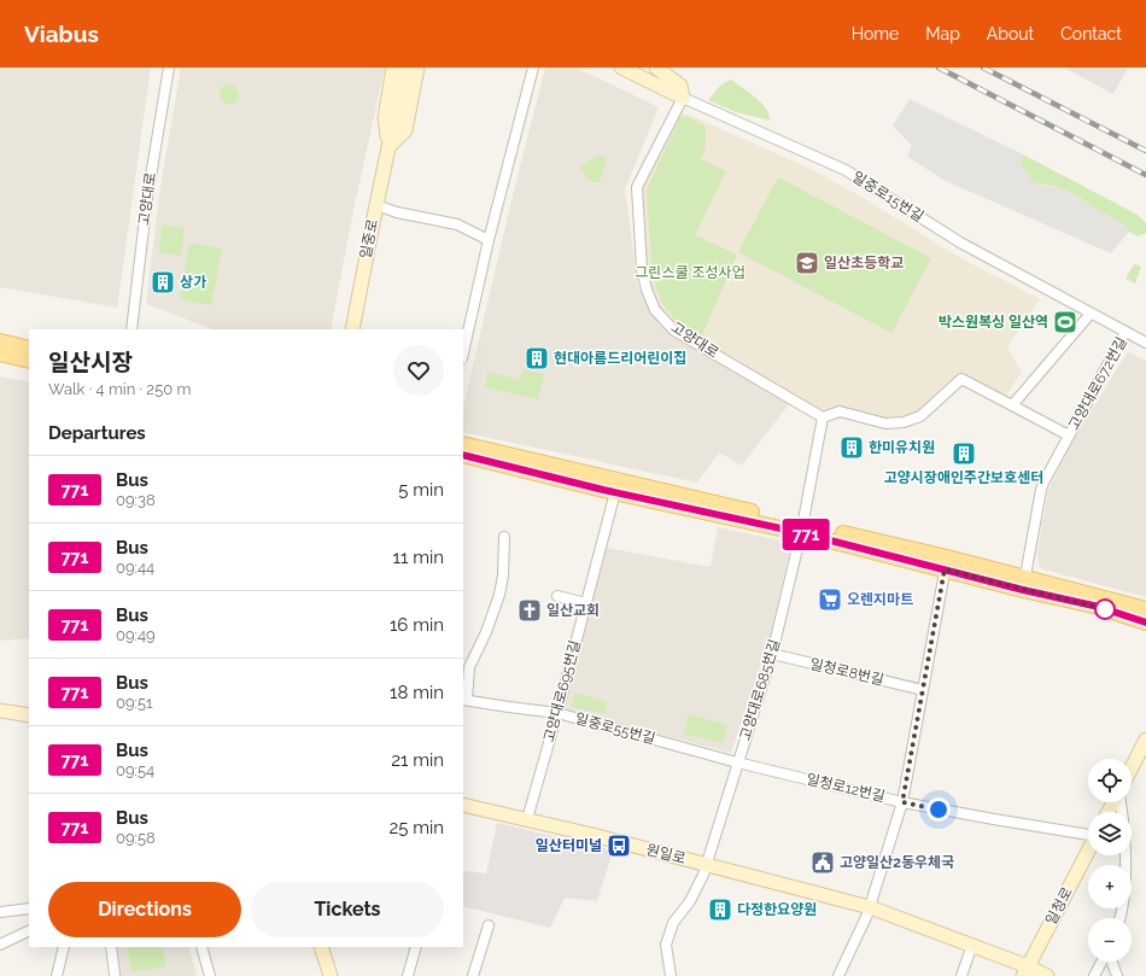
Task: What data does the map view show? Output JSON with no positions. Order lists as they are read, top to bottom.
{
  "streets": {
    "street": [
      "일중로15번길",
      "고양대로",
      "일중로",
      "고양대로672번길",
      "일청로8번길",
      "고양대로685번길",
      "고양대로695번길",
      "일중로55번길",
      "일청로12번길",
      "원일로",
      "일청로"
    ]
  },
  "crossings": [
    ["일중로15번길", "고양대로"],
    ["일중로15번길", "고양대로672번길"],
    ["고양대로", "고양대로672번길"],
    ["일청로8번길", "고양대로685번길"],
    ["고양대로685번길", "일중로55번길"],
    ["고양대로685번길", "일청로12번길"],
    ["고양대로685번길", "원일로"],
    ["고양대로695번길", "일중로55번길"],
    ["고양대로695번길", "원일로"],
    ["일중로55번길", "일청로12번길"],
    ["원일로", "일청로"]
  ],
  "parks": ["그린스쿨 조성사업"],
  "places": {
    "school or university": ["일산초등학교"],
    "building": [
      "상가",
      "현대아름드리어린이집",
      "한미유치원",
      "고양시장애인주간보호센터",
      "다정한요양원"
    ],
    "sports": ["박스원복싱 일산역"],
    "supermarket": ["오렌지마트"],
    "church": ["일산교회"],
    "bus stop": ["일산터미널"],
    "public building": ["고양일산2동우체국"]
  },
  "lines": ["bus line 771"],
  "page": {
    "header": "Viabus",
    "nav": [
      "Home",
      "Map",
      "About",
      "Contact"
    ],
    "on_map": "771",
    "heading": [
      ["일산시장", "Walk · 4 min · 250 m"],
      "Departures"
    ],
    "list": [
      {
        "mark": "771",
        "name": "Bus",
        "note": "09:38",
        "value": "5 min"
      },
      {
        "mark": "771",
        "name": "Bus",
        "note": "09:44",
        "value": "11 min"
      },
      {
        "mark": "771",
        "name": "Bus",
        "note": "09:49",
        "value": "16 min"
      },
      {
        "mark": "771",
        "name": "Bus",
        "note": "09:51",
        "value": "18 min"
      },
      {
        "mark": "771",
        "name": "Bus",
        "note": "09:54",
        "value": "21 min"
      },
      {
        "mark": "771",
        "name": "Bus",
        "note": "09:58",
        "value": "25 min"
      }
    ],
    "map_buttons": ["+", "−"],
    "buttons": ["Directions", "Tickets"]
  }
}
